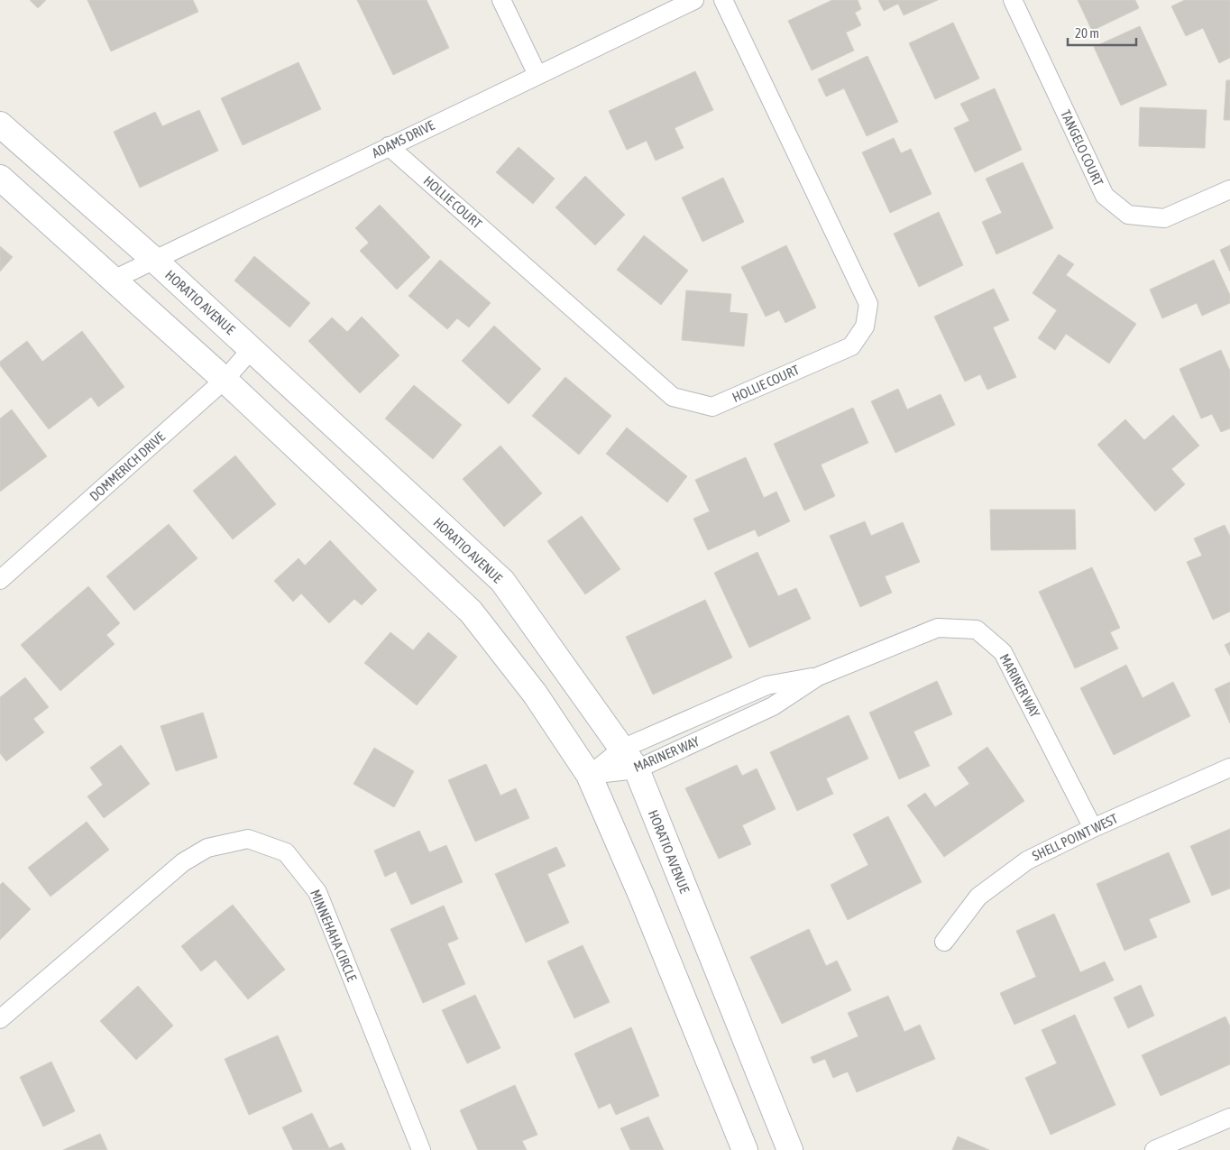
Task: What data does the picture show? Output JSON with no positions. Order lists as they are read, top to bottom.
{
  "streets": {
    "main road": ["HORATIO AVENUE"],
    "street": [
      "ADAMS DRIVE",
      "TANGELO COURT",
      "HOLLIE COURT",
      "DOMMERICH DRIVE",
      "MARINER WAY",
      "SHELL POINT WEST",
      "MINNEHAHA CIRCLE"
    ]
  },
  "crossings": [
    ["ADAMS DRIVE", "HOLLIE COURT"],
    ["ADAMS DRIVE", "HORATIO AVENUE"],
    ["HORATIO AVENUE", "DOMMERICH DRIVE"],
    ["HORATIO AVENUE", "MARINER WAY"],
    ["MARINER WAY", "SHELL POINT WEST"]
  ],
  "scale_bar": "20 m"
}
